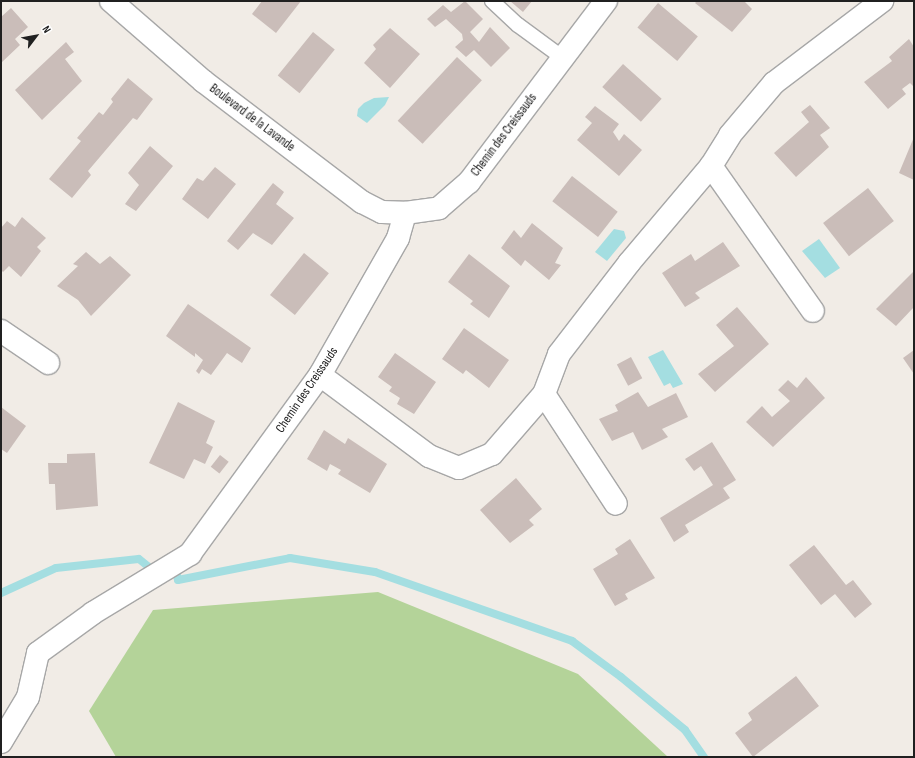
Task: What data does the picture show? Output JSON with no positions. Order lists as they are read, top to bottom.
{
  "streets": {
    "street": ["Boulevard de la Lavande", "Chemin des Creissauds"]
  },
  "crossings": [
    ["Boulevard de la Lavande", "Chemin des Creissauds"]
  ],
  "north": "top right"
}
